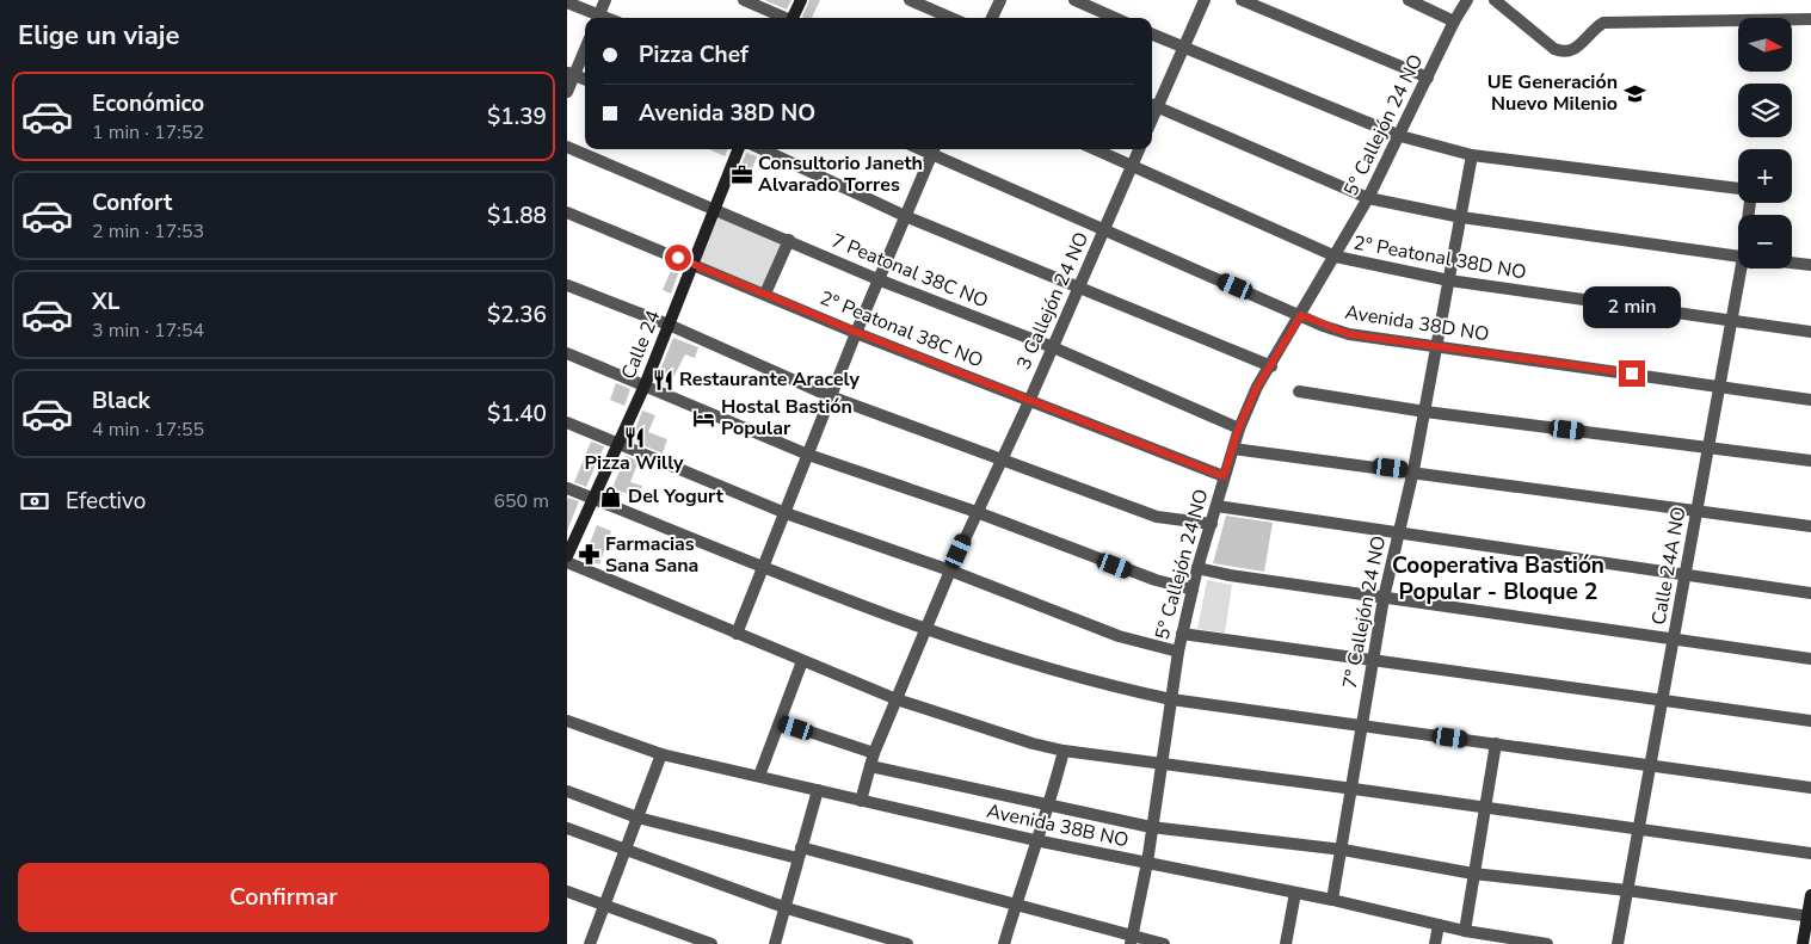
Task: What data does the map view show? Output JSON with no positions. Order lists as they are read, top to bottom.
{
  "streets": {
    "street": [
      "5° Callejón 24 NO",
      "2° Peatonal 38D NO",
      "7 Peatonal 38C NO",
      "3 Callejón 24 NO",
      "Avenida 38D NO",
      "2° Peatonal 38C NO",
      "Calle 24",
      "Calle 24A NO",
      "7° Callejón 24 NO",
      "Avenida 38B NO"
    ]
  },
  "crossings": [
    ["5° Callejón 24 NO", "2° Peatonal 38D NO"],
    ["5° Callejón 24 NO", "7 Peatonal 38C NO"],
    ["5° Callejón 24 NO", "Avenida 38D NO"],
    ["5° Callejón 24 NO", "2° Peatonal 38C NO"],
    ["5° Callejón 24 NO", "Avenida 38B NO"],
    ["2° Peatonal 38D NO", "3 Callejón 24 NO"],
    ["2° Peatonal 38D NO", "Calle 24A NO"],
    ["2° Peatonal 38D NO", "7° Callejón 24 NO"],
    ["7 Peatonal 38C NO", "3 Callejón 24 NO"],
    ["7 Peatonal 38C NO", "Calle 24"],
    ["3 Callejón 24 NO", "Avenida 38D NO"],
    ["3 Callejón 24 NO", "2° Peatonal 38C NO"],
    ["3 Callejón 24 NO", "Avenida 38B NO"],
    ["Avenida 38D NO", "Calle 24A NO"],
    ["Avenida 38D NO", "7° Callejón 24 NO"],
    ["2° Peatonal 38C NO", "Calle 24"],
    ["7° Callejón 24 NO", "Avenida 38B NO"]
  ],
  "districts": ["Cooperativa Bastión Popular - Bloque 2"],
  "places": {
    "school or university": ["UE Generación Nuevo Milenio"],
    "office": ["Consultorio Janeth Alvarado Torres"],
    "restaurant": ["Restaurante Aracely", "Pizza Willy"],
    "hotel": ["Hostal Bastión Popular"],
    "shop": ["Del Yogurt"],
    "pharmacy": ["Farmacias Sana Sana"]
  },
  "north": "right",
  "page": {
    "heading": "Elige un viaje",
    "map_buttons": ["+", "−"],
    "banner": ["Pizza Chef", "Avenida 38D NO"],
    "list": [
      {
        "name": "Económico",
        "note": "1 min · 17:52",
        "value": "$1.39"
      },
      {
        "name": "Confort",
        "note": "2 min · 17:53",
        "value": "$1.88"
      },
      {
        "name": "XL",
        "note": "3 min · 17:54",
        "value": "$2.36"
      },
      {
        "name": "Black",
        "note": "4 min · 17:55",
        "value": "$1.40"
      }
    ],
    "bubble": "2 min",
    "pay": ["Efectivo", "650 m"],
    "buttons": "Confirmar"
  }
}
